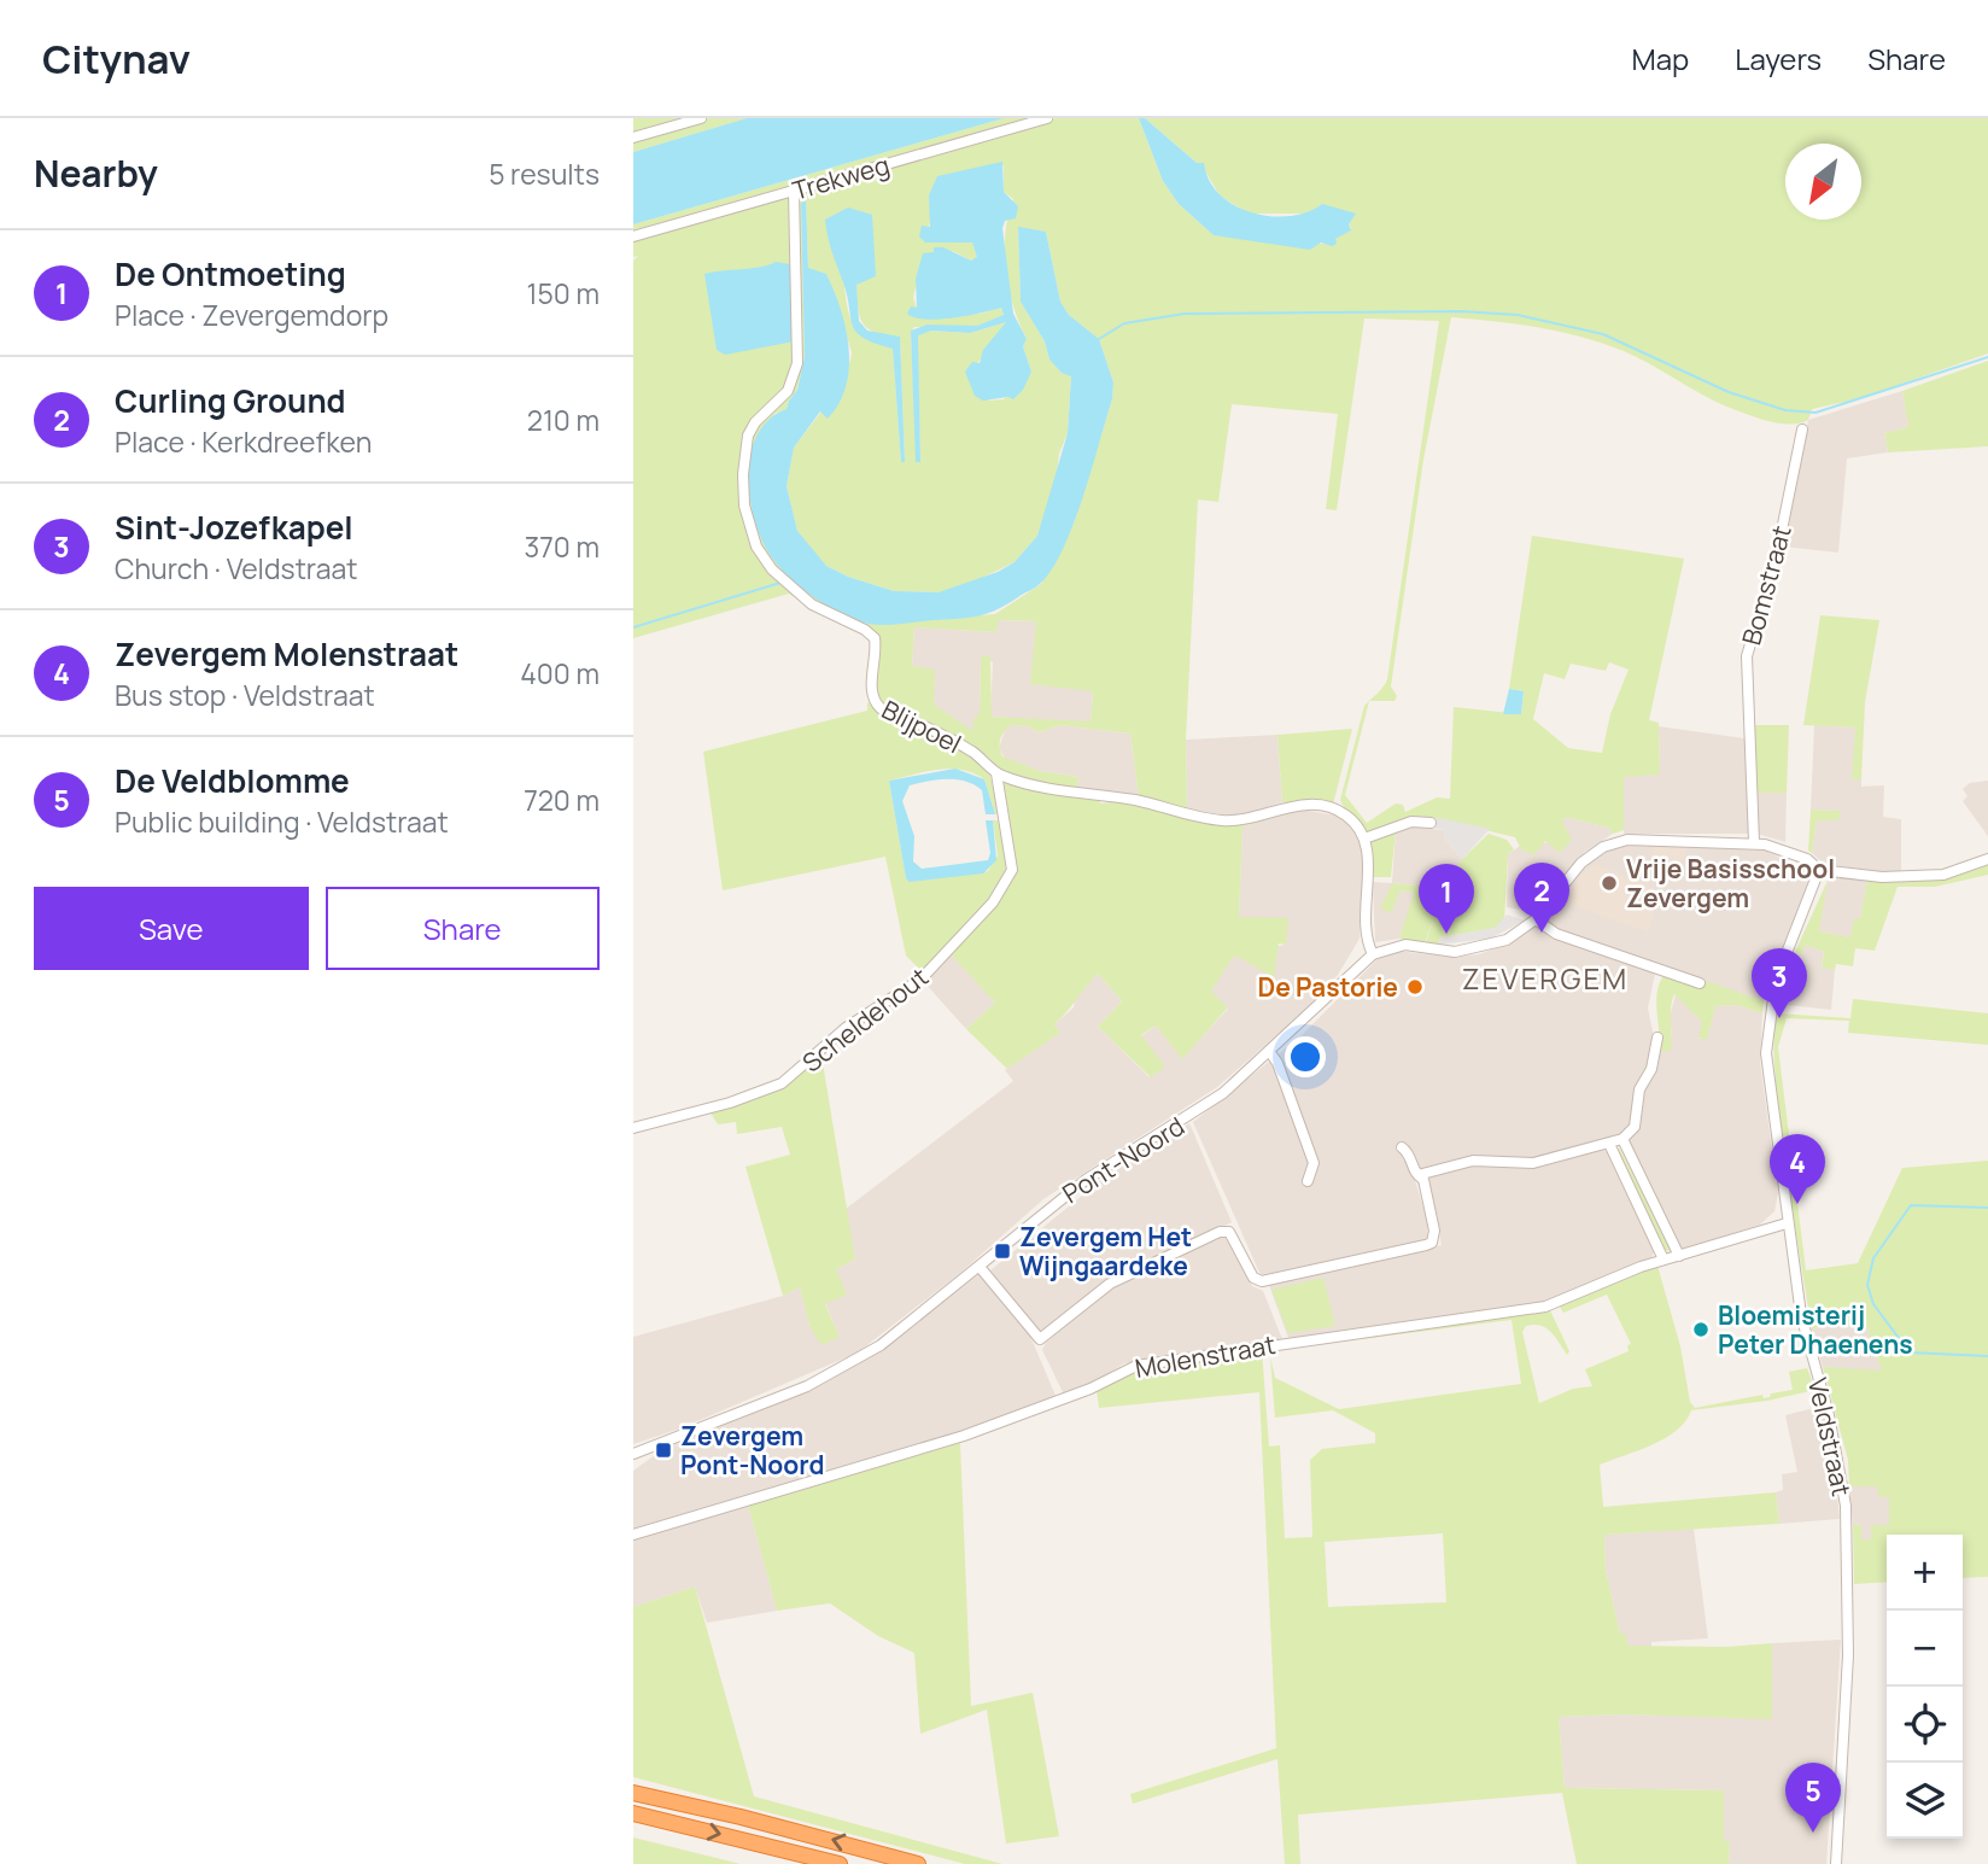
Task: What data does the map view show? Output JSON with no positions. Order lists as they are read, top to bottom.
{
  "streets": {
    "street": [
      "Trekweg",
      "Bomstraat",
      "Blijpoel",
      "Scheldehout",
      "Pont-Noord",
      "Molenstraat",
      "Veldstraat"
    ]
  },
  "crossings": [
    ["Trekweg", "Blijpoel"],
    ["Blijpoel", "Scheldehout"],
    ["Molenstraat", "Veldstraat"]
  ],
  "districts": ["ZEVERGEM"],
  "places": {
    "other": ["Vrije Basisschool Zevergem", "De Pastorie", "Bloemisterij Peter Dhaenens"],
    "transit": ["Zevergem Het Wijngaardeke", "Zevergem Pont-Noord"]
  },
  "north": "bottom left",
  "page": {
    "header": "Citynav",
    "nav": ["Map", "Layers", "Share"],
    "heading": ["Nearby", "5 results"],
    "list": [
      {
        "mark": "1",
        "name": "De Ontmoeting",
        "note": "Place · Zevergemdorp",
        "value": "150 m"
      },
      {
        "mark": "2",
        "name": "Curling Ground",
        "note": "Place · Kerkdreefken",
        "value": "210 m"
      },
      {
        "mark": "3",
        "name": "Sint-Jozefkapel",
        "note": "Church · Veldstraat",
        "value": "370 m"
      },
      {
        "mark": "4",
        "name": "Zevergem Molenstraat",
        "note": "Bus stop · Veldstraat",
        "value": "400 m"
      },
      {
        "mark": "5",
        "name": "De Veldblomme",
        "note": "Public building · Veldstraat",
        "value": "720 m"
      }
    ],
    "buttons": ["Save", "Share"],
    "pins": [
      "2",
      "1",
      "3",
      "4",
      "5"
    ],
    "map_buttons": ["+", "−"]
  }
}
